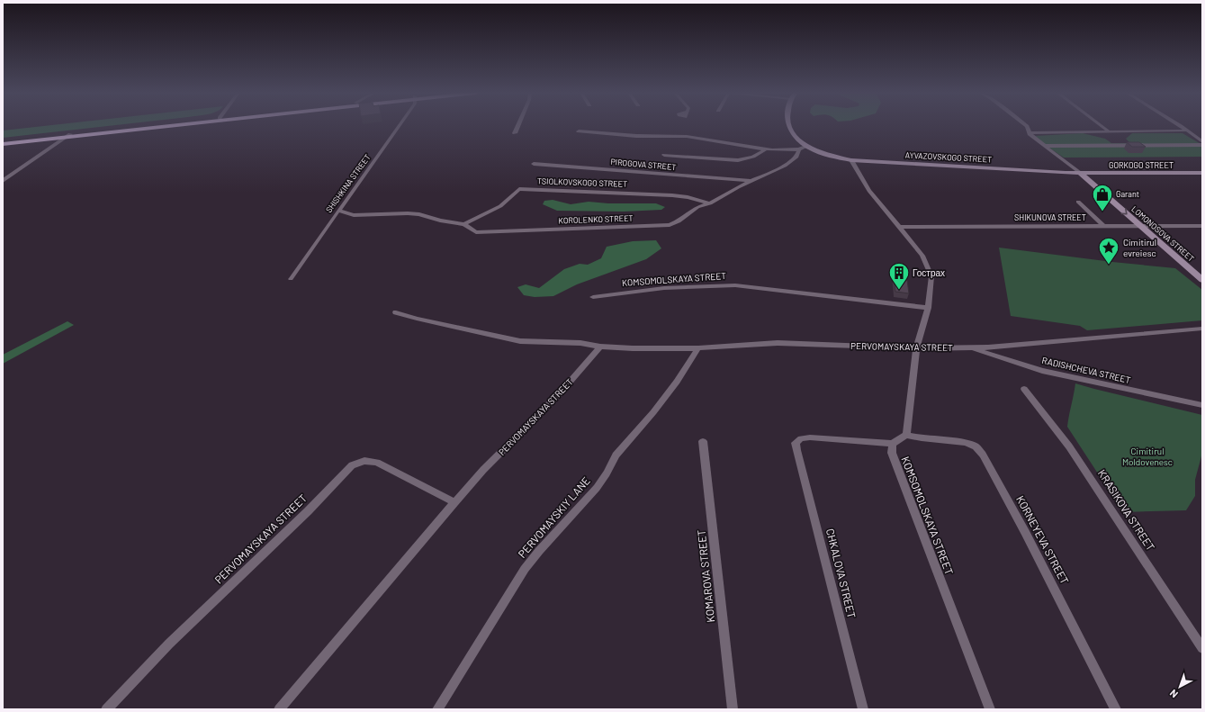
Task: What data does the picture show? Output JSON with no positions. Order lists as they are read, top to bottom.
{
  "streets": {
    "street": [
      "AYVAZOVSKOGO STREET",
      "PIROGOVA STREET",
      "GORKOGO STREET",
      "TSIOLKOVSKOGO STREET",
      "SHISHKINA STREET",
      "SHIKUNOVA STREET",
      "KOROLENKO STREET",
      "LOMONOSOVA STREET",
      "KOMSOMOLSKAYA STREET",
      "PERVOMAYSKAYA STREET",
      "RADISHCHEVA STREET",
      "KRASIKOVA STREET",
      "PERVOMAYSKIY LANE",
      "KORNEYEVA STREET",
      "CHKALOVA STREET",
      "KOMAROVA STREET"
    ]
  },
  "crossings": [
    ["AYVAZOVSKOGO STREET", "GORKOGO STREET"],
    ["AYVAZOVSKOGO STREET", "LOMONOSOVA STREET"],
    ["GORKOGO STREET", "LOMONOSOVA STREET"],
    ["TSIOLKOVSKOGO STREET", "KOROLENKO STREET"],
    ["SHIKUNOVA STREET", "LOMONOSOVA STREET"],
    ["KOMSOMOLSKAYA STREET", "CHKALOVA STREET"],
    ["PERVOMAYSKAYA STREET", "RADISHCHEVA STREET"],
    ["PERVOMAYSKAYA STREET", "PERVOMAYSKIY LANE"]
  ],
  "parks": ["Cimitirul Moldovenesc"],
  "places": {
    "shop": ["Garant"],
    "place": ["Cimitirul evreiesc"],
    "building": ["Гострах"]
  },
  "north": "bottom left"
}
